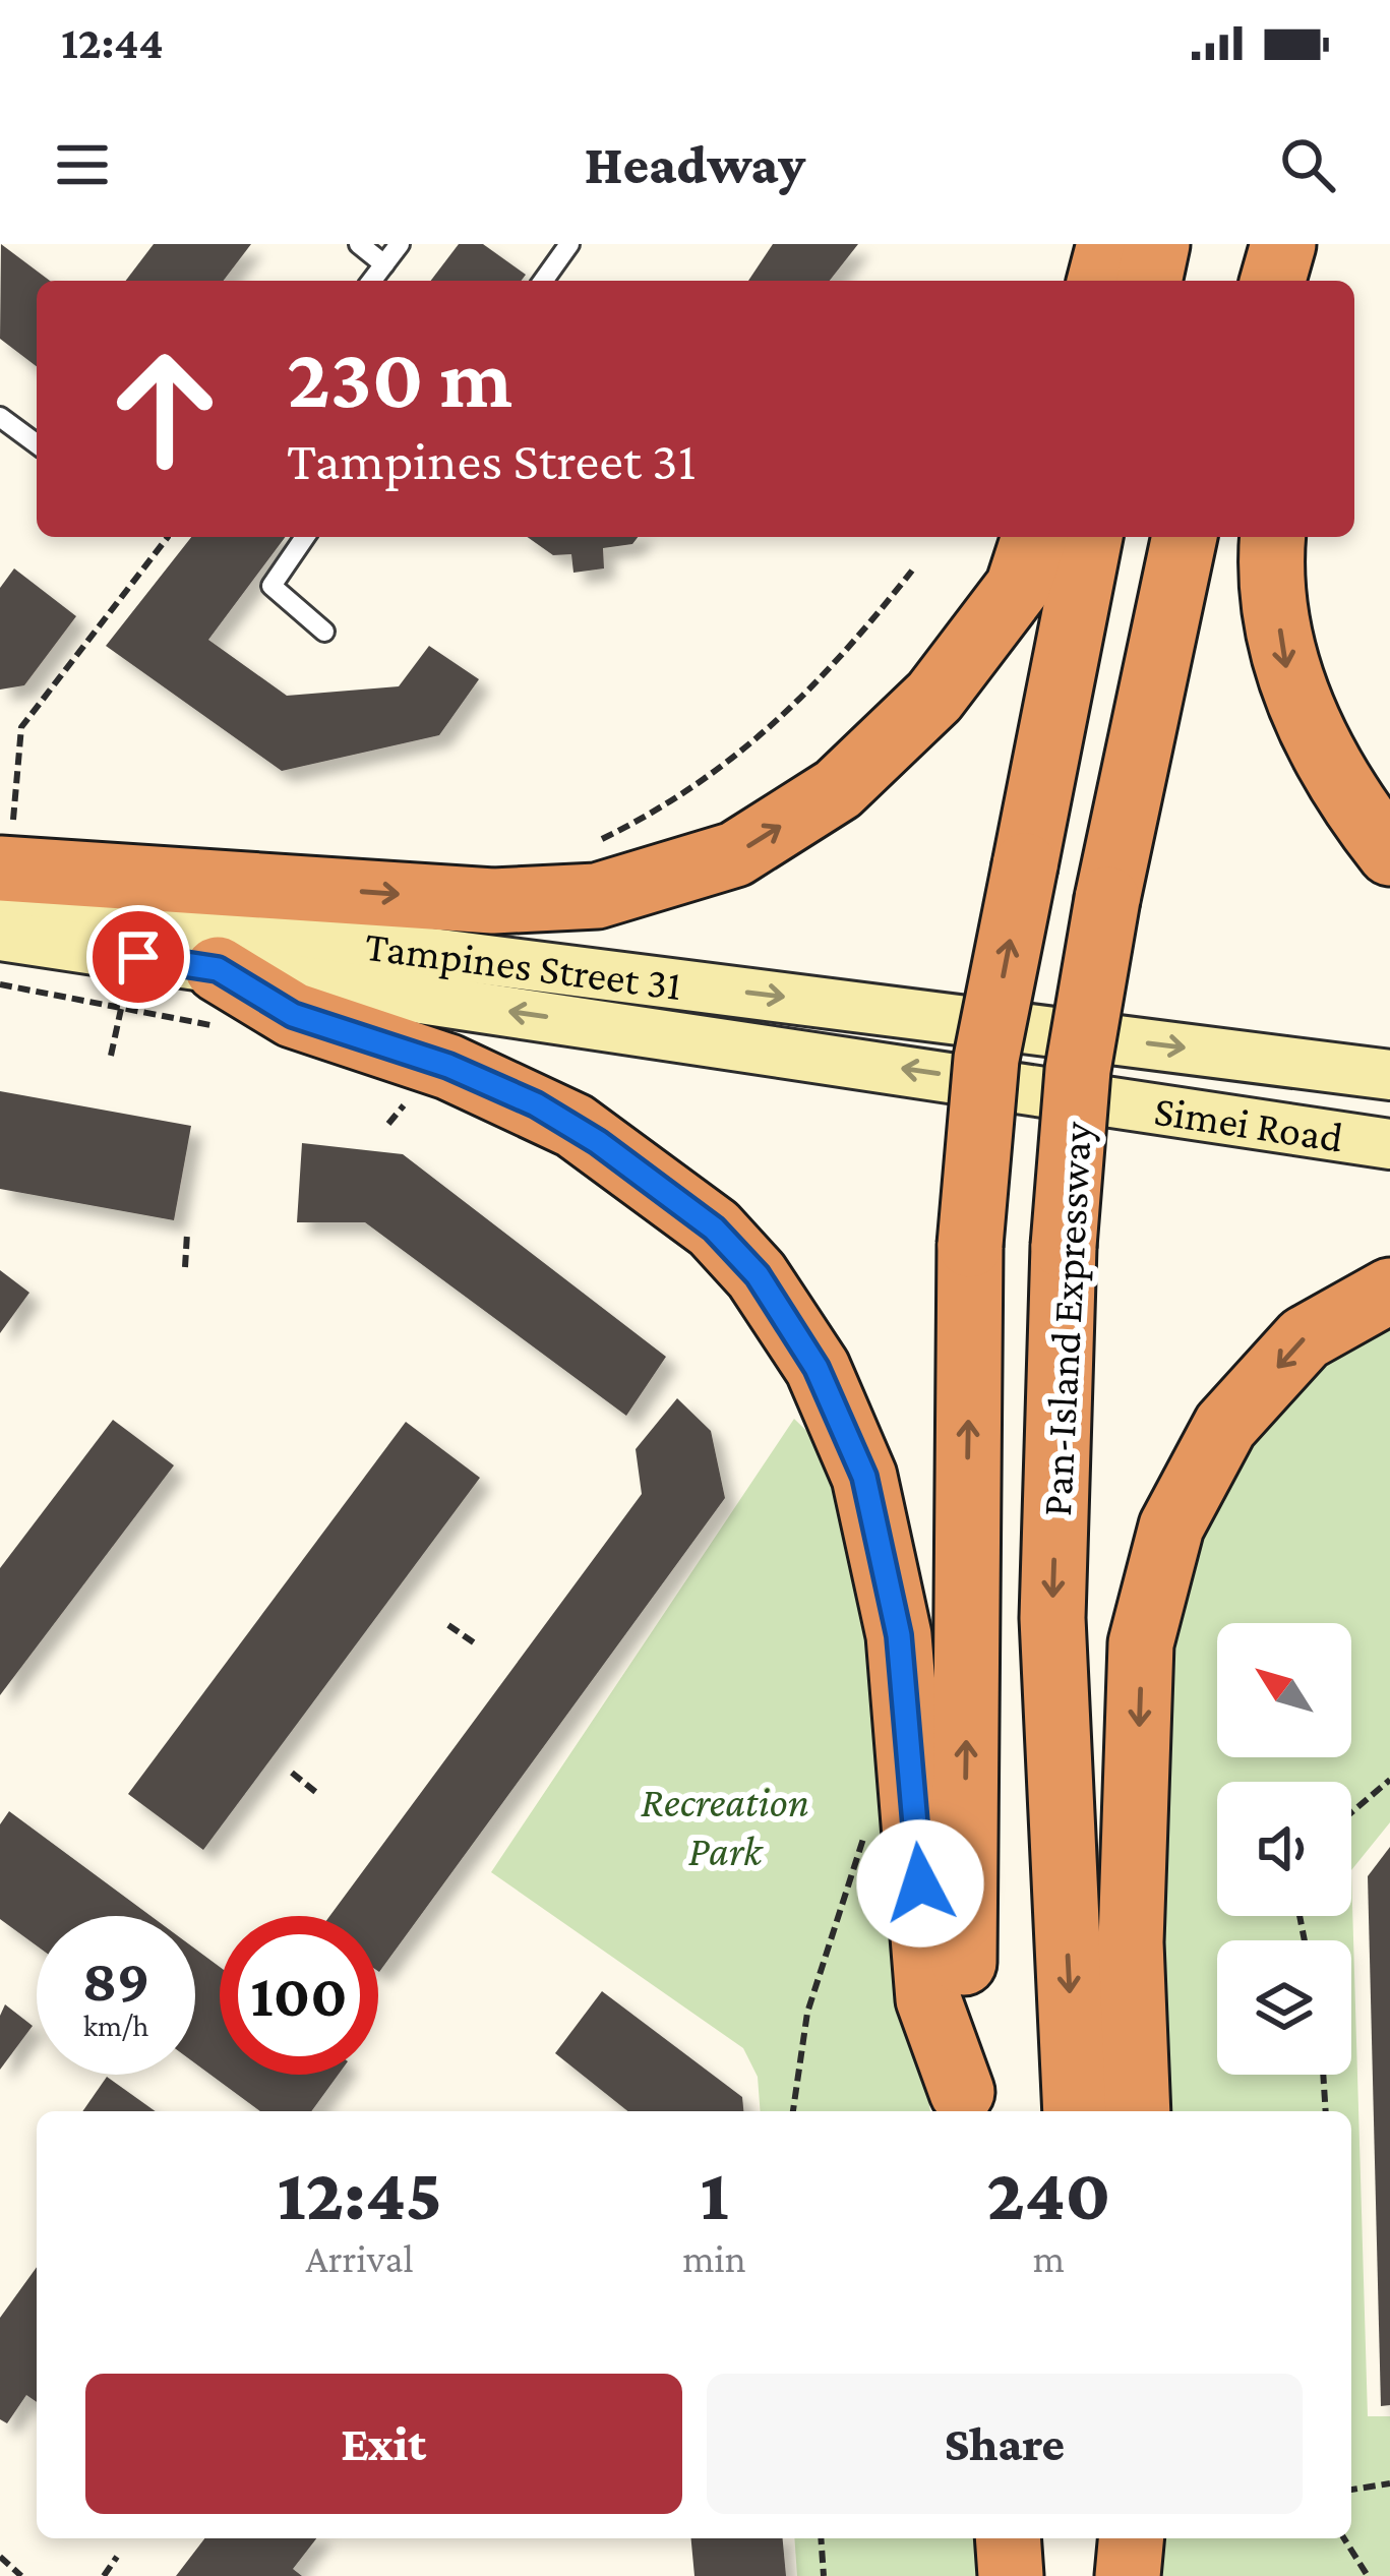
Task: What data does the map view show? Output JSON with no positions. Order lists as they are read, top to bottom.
{
  "streets": {
    "highway": ["Pan-Island Expressway"],
    "main road": ["Tampines Street 31", "Simei Road"]
  },
  "crossings": [
    ["Tampines Street 31", "Simei Road"]
  ],
  "parks": ["Recreation Park"],
  "north": "top left",
  "page": {
    "status": "12:44",
    "header": "Headway",
    "turn": ["230 m", "Tampines Street 31"],
    "speed": "89 km/h",
    "limit": "100",
    "eta": [
      "12:45",
      "Arrival",
      "1",
      "min",
      "240",
      "m"
    ],
    "buttons": ["Exit", "Share"]
  }
}
